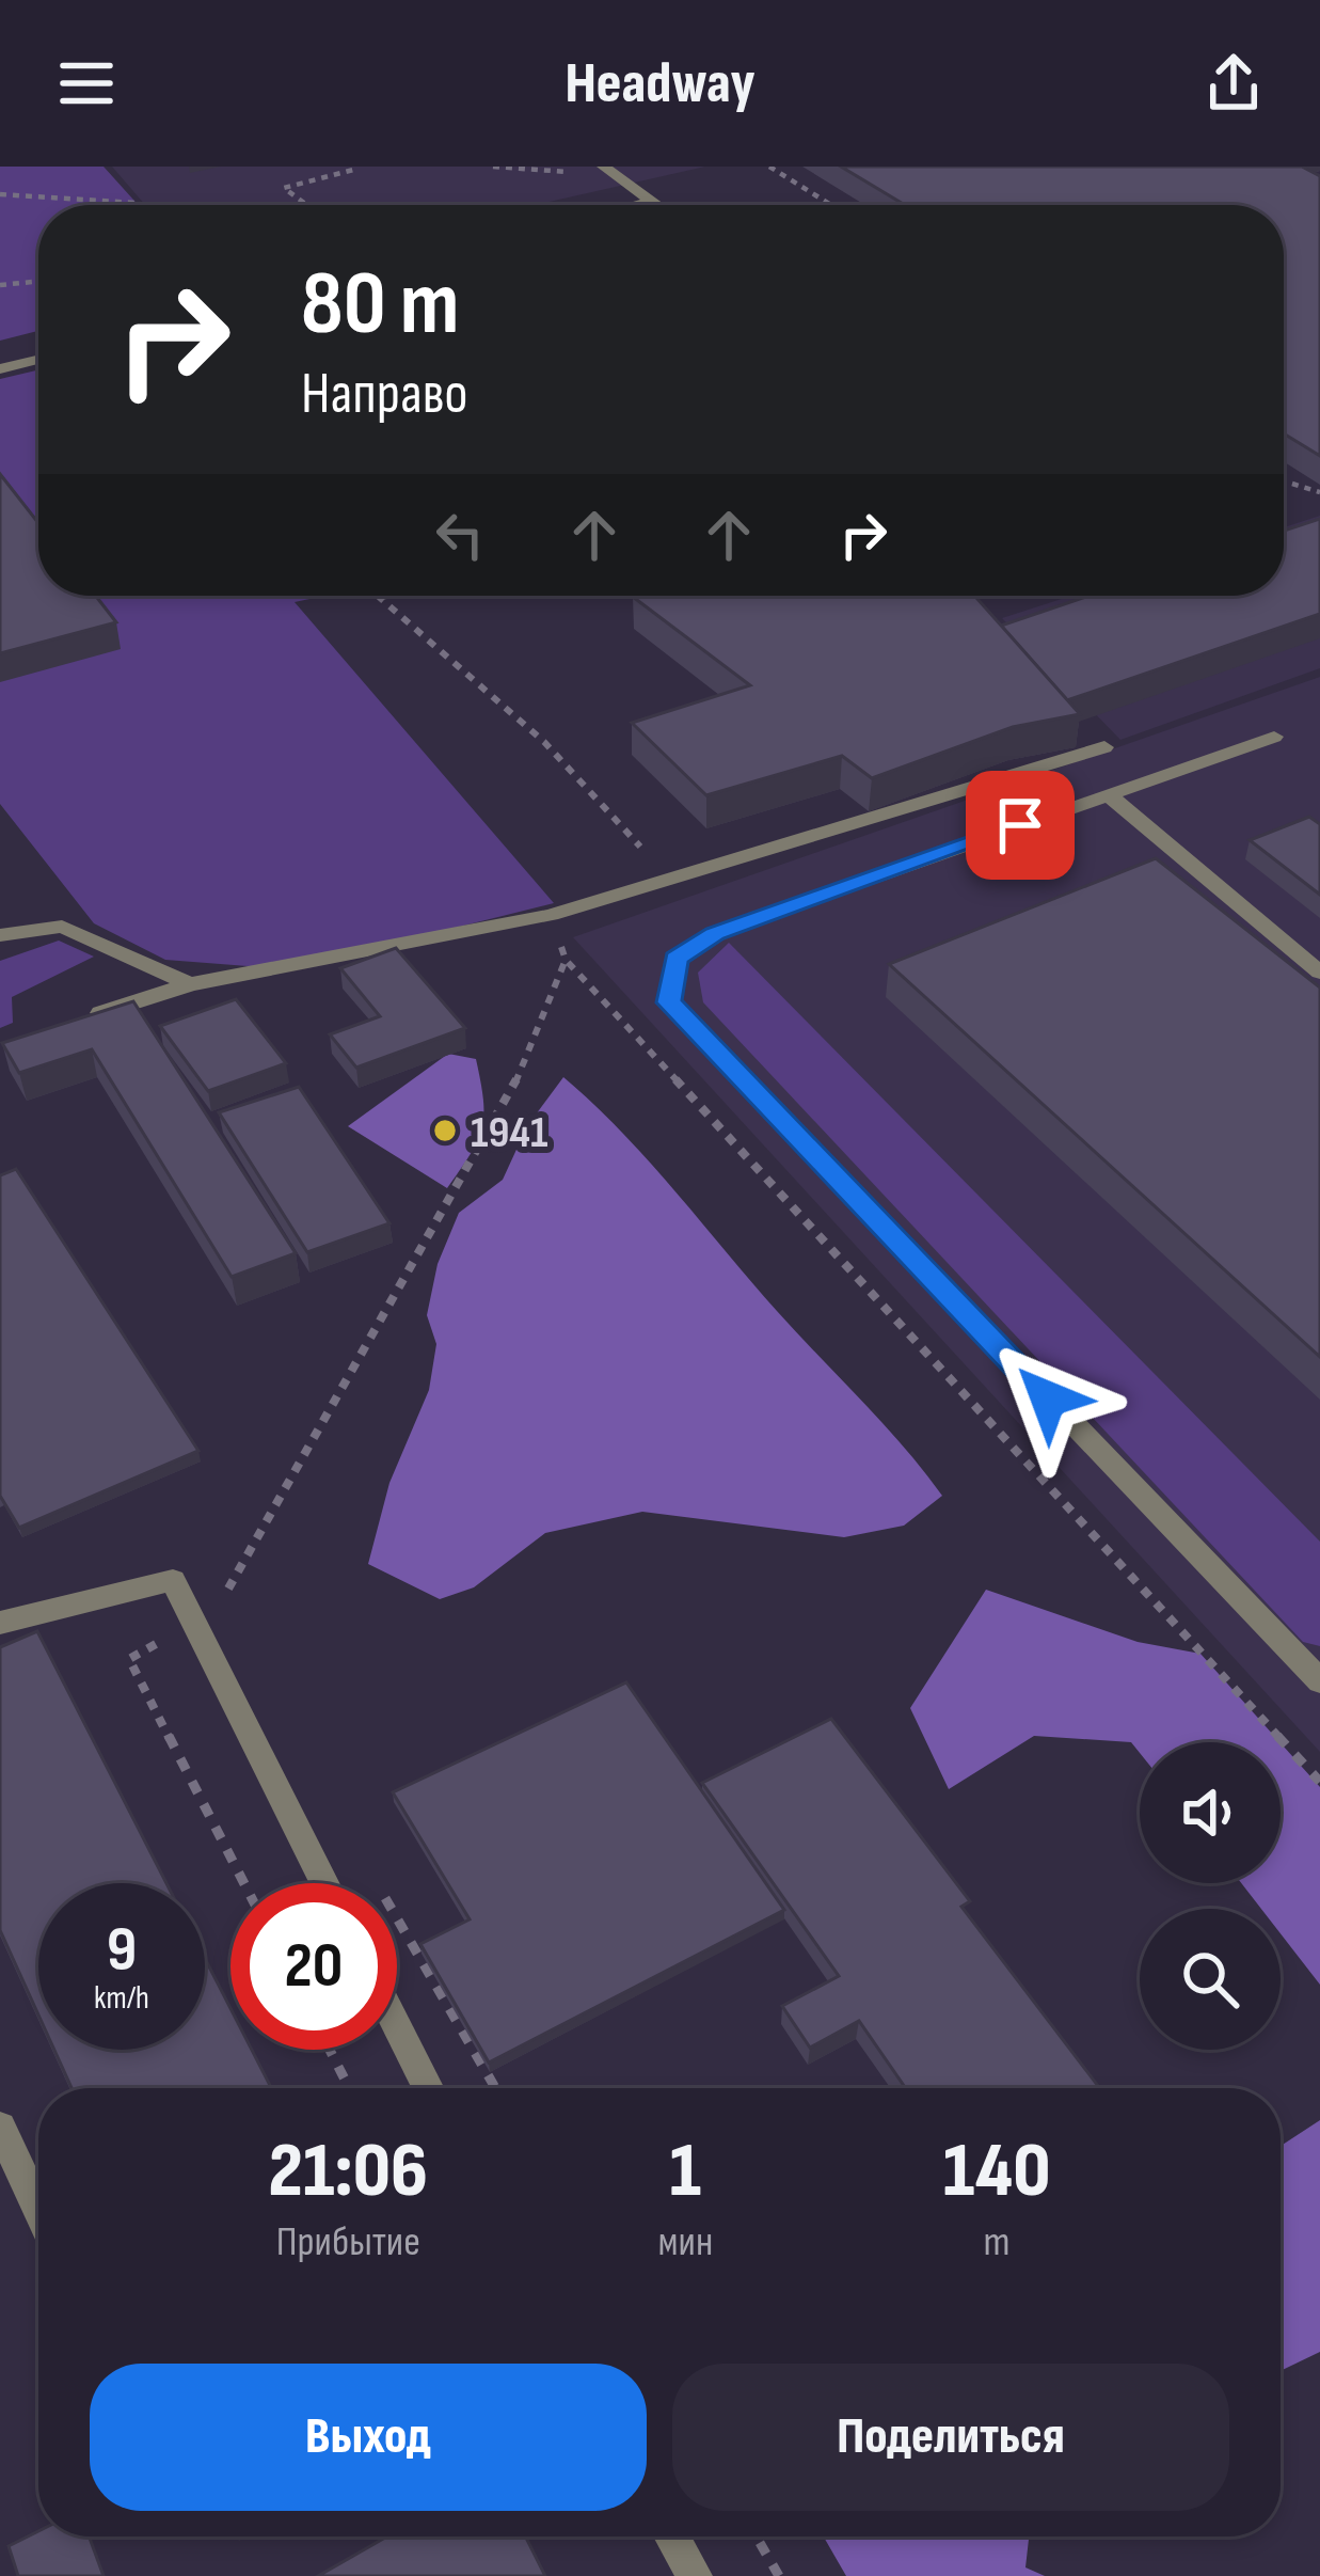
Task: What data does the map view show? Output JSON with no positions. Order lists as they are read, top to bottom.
{
  "places": ["1941"],
  "page": {
    "header": "Headway",
    "turn": ["80 m", "Направо"],
    "speed": "9 km/h",
    "limit": "20",
    "eta": [
      "21:06",
      "Прибытие",
      "1",
      "мин",
      "140",
      "m"
    ],
    "buttons": ["Выход", "Поделиться"]
  }
}
